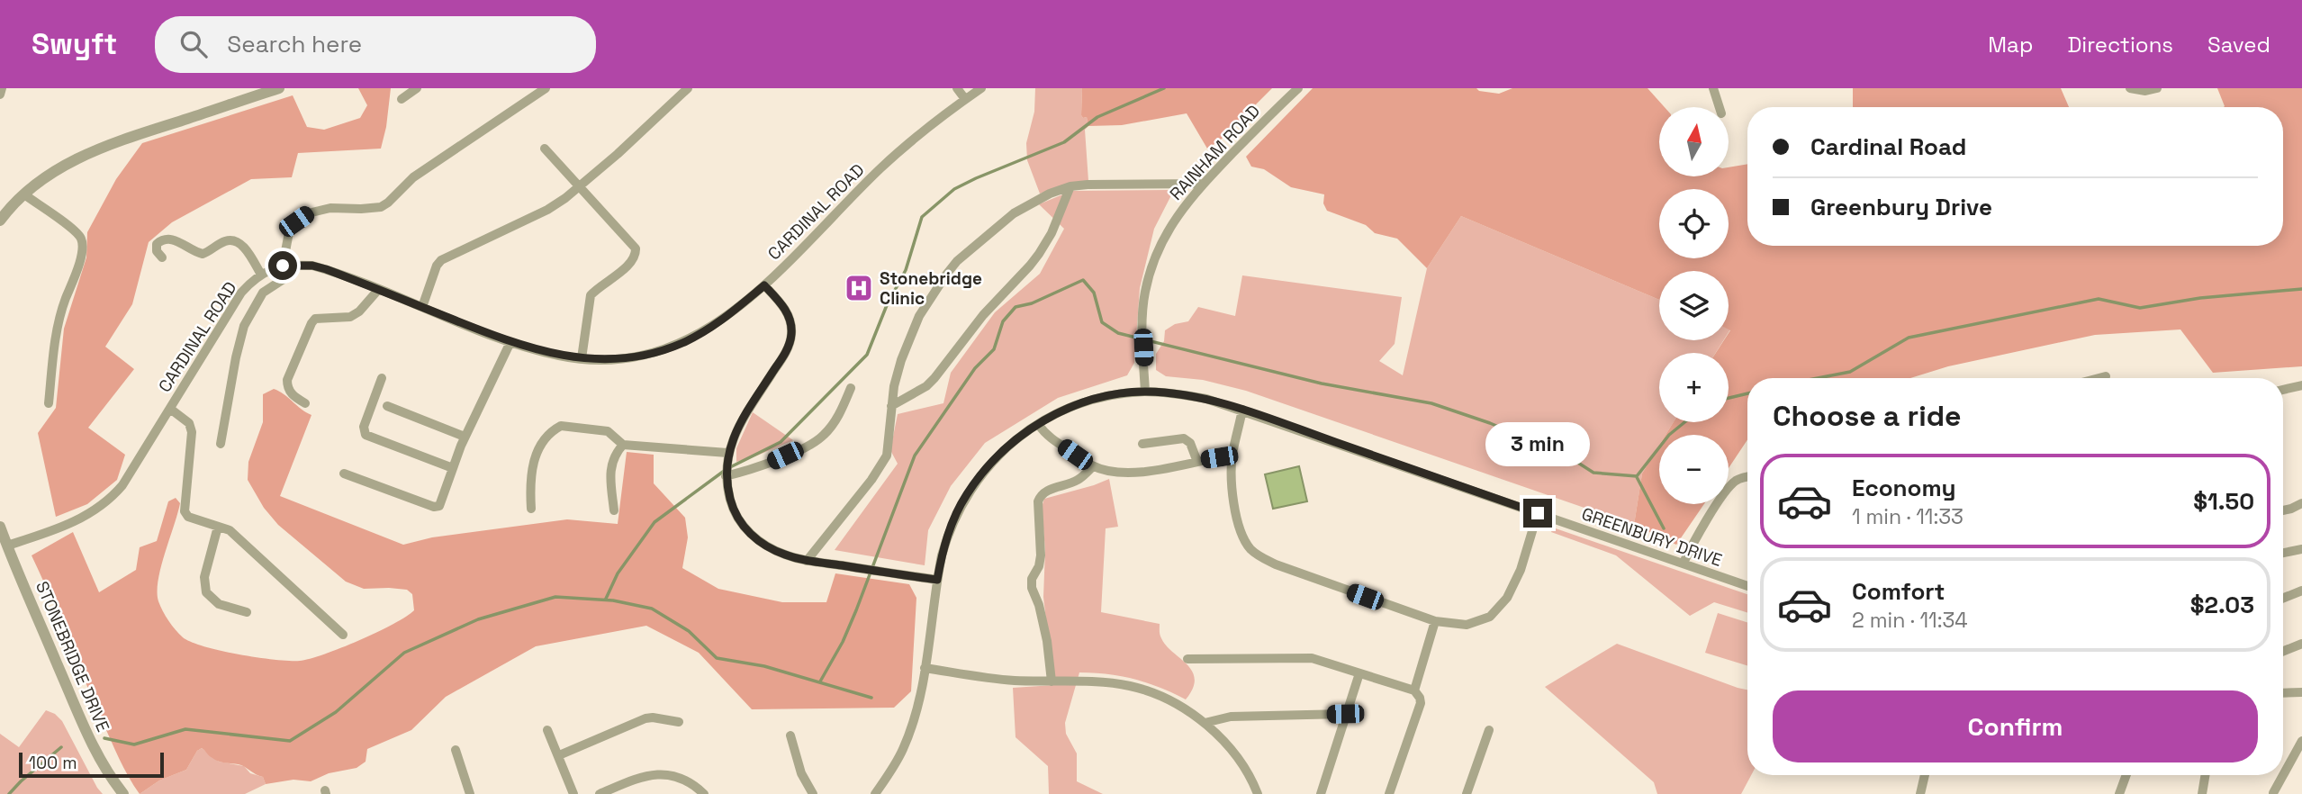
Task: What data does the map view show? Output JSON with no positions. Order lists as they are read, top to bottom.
{
  "streets": {
    "street": [
      "RAINHAM ROAD",
      "CARDINAL ROAD",
      "GREENBURY DRIVE",
      "STONEBRIDGE DRIVE"
    ]
  },
  "crossings": [
    ["RAINHAM ROAD", "GREENBURY DRIVE"],
    ["CARDINAL ROAD", "STONEBRIDGE DRIVE"]
  ],
  "places": {
    "hospital": ["Stonebridge Clinic"]
  },
  "scale_bar": "100 m",
  "north": "top",
  "page": {
    "header": "Swyft",
    "search": "Search here",
    "nav": ["Map", "Directions", "Saved"],
    "map_buttons": ["+", "−"],
    "banner": ["Cardinal Road", "Greenbury Drive"],
    "heading": "Choose a ride",
    "bubble": "3 min",
    "list": [
      {
        "name": "Economy",
        "note": "1 min · 11:33",
        "value": "$1.50"
      },
      {
        "name": "Comfort",
        "note": "2 min · 11:34",
        "value": "$2.03"
      }
    ],
    "buttons": "Confirm",
    "scale": "100 m"
  }
}
